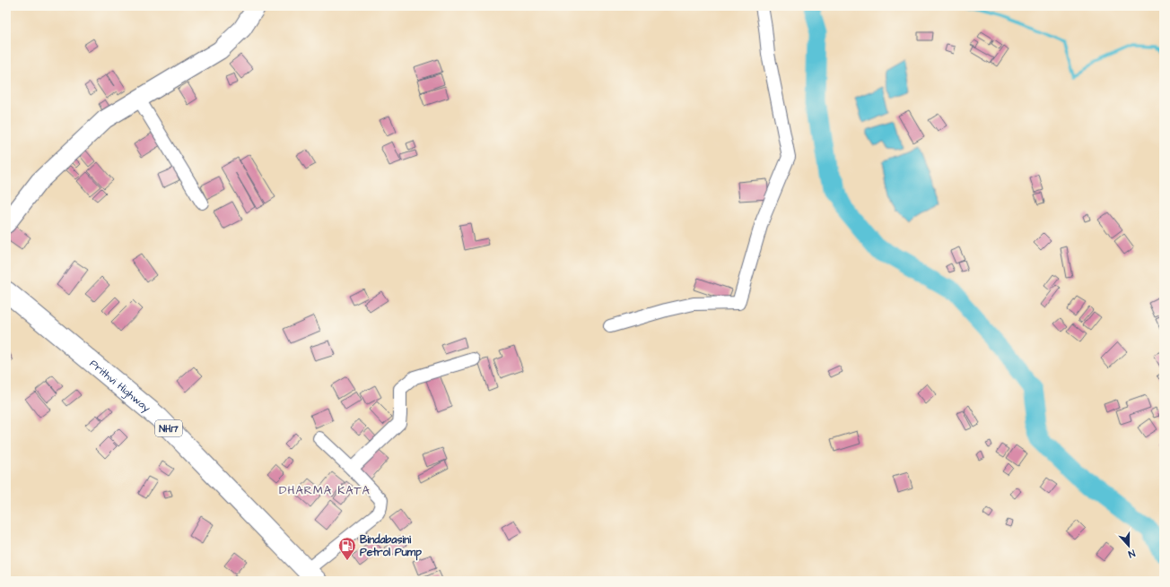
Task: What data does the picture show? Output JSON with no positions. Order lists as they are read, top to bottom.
{
  "streets": {
    "highway": ["Prithvi Highway", "NH17"]
  },
  "districts": ["DHARMA KATA"],
  "places": {
    "fuel station": ["Bindabasini Petrol Pump"]
  },
  "north": "bottom"
}
